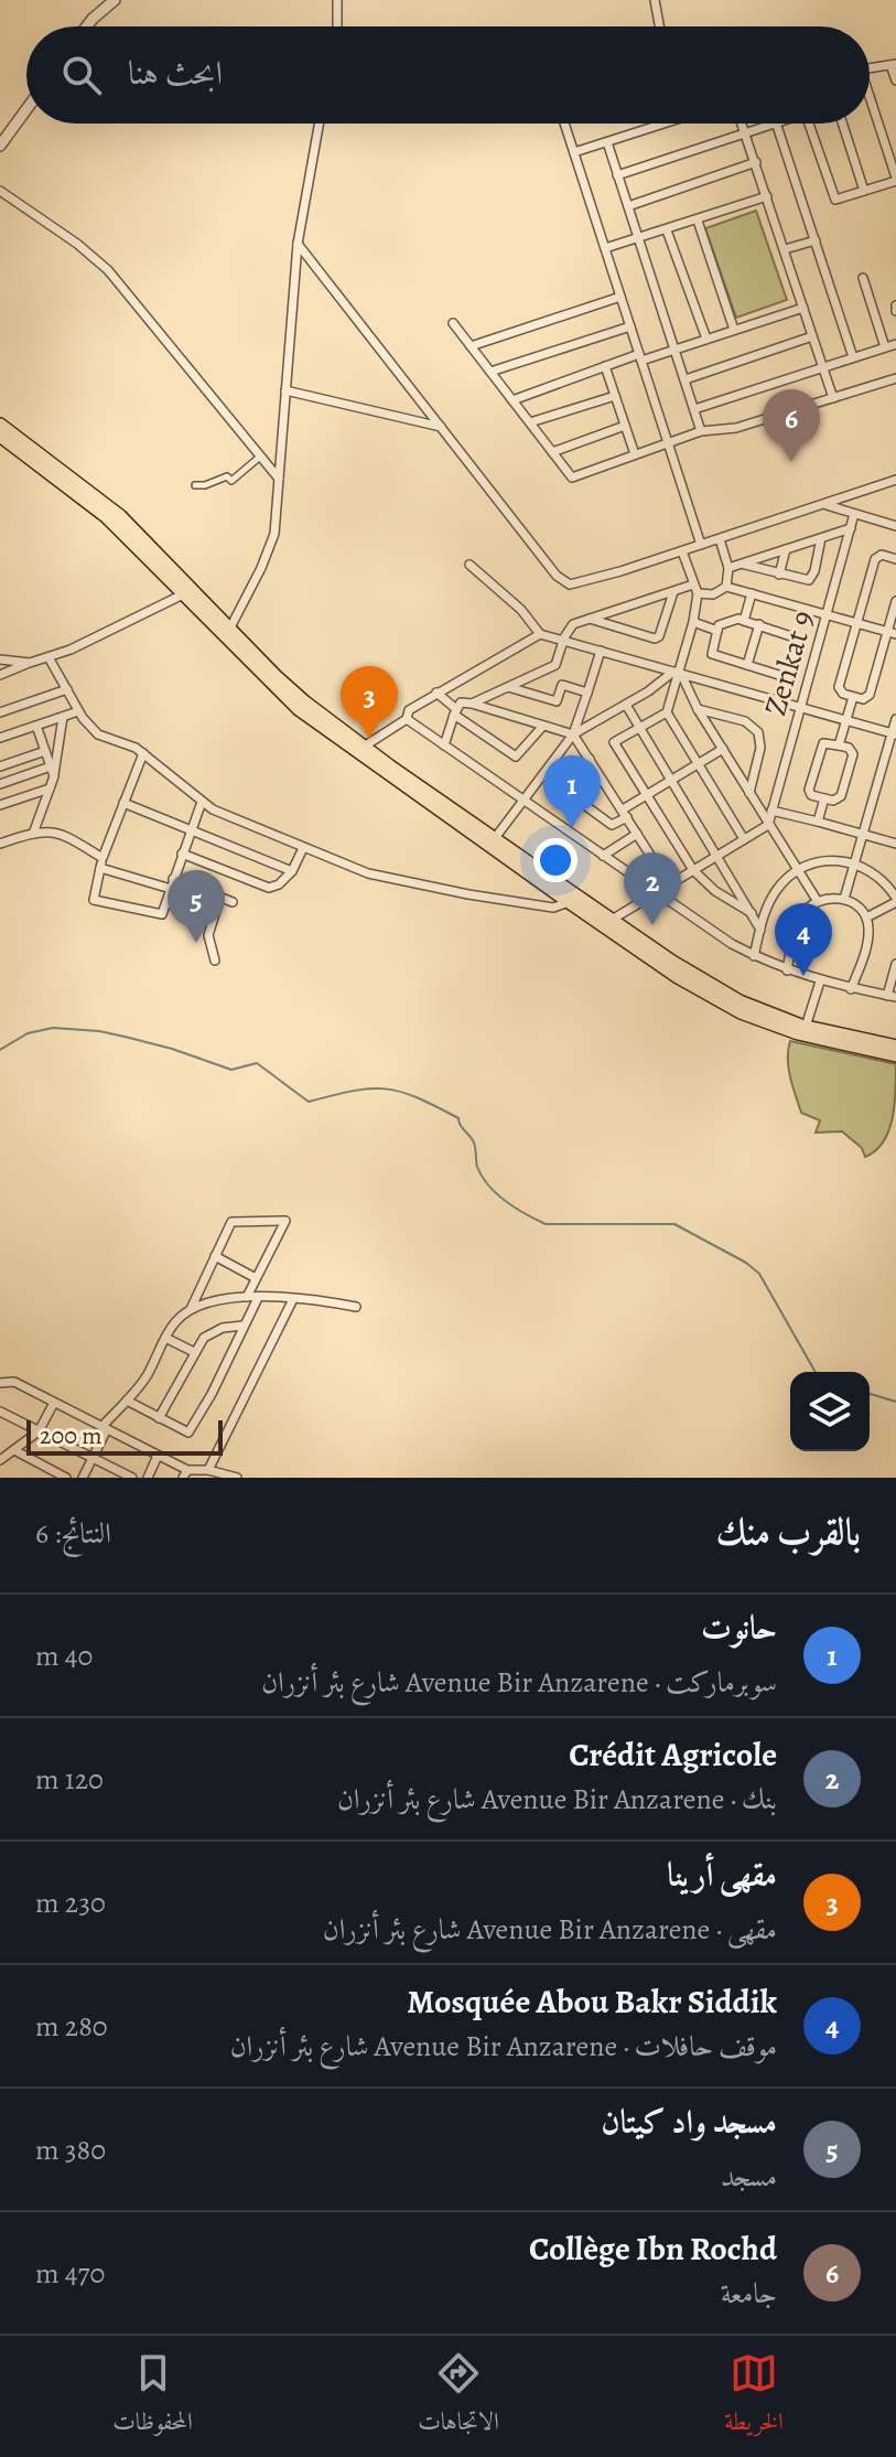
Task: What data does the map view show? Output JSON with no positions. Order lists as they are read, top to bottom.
{
  "streets": {
    "street": ["Zenkat 9"]
  },
  "scale_bar": "200 m",
  "page": {
    "search": "ابحث هنا",
    "pins": [
      "6",
      "3",
      "1",
      "2",
      "5",
      "4"
    ],
    "scale": "200 m",
    "heading": ["بالقرب منك", "النتائج: 6"],
    "list": [
      {
        "mark": "1",
        "name": "حانوت",
        "note": "سوبرماركت · Avenue Bir Anzarene شارع بئر أنزران",
        "value": "40 m"
      },
      {
        "mark": "2",
        "name": "Crédit Agricole",
        "note": "بنك · Avenue Bir Anzarene شارع بئر أنزران",
        "value": "120 m"
      },
      {
        "mark": "3",
        "name": "مقهى أرينا",
        "note": "مقهى · Avenue Bir Anzarene شارع بئر أنزران",
        "value": "230 m"
      },
      {
        "mark": "4",
        "name": "Mosquée Abou Bakr Siddik",
        "note": "موقف حافلات · Avenue Bir Anzarene شارع بئر أنزران",
        "value": "280 m"
      },
      {
        "mark": "5",
        "name": "مسجد واد كيتان",
        "note": "مسجد",
        "value": "380 m"
      },
      {
        "mark": "6",
        "name": "Collège Ibn Rochd",
        "note": "جامعة",
        "value": "470 m"
      }
    ],
    "nav": ["الخريطة", "الاتجاهات", "المحفوظات"]
  }
}
